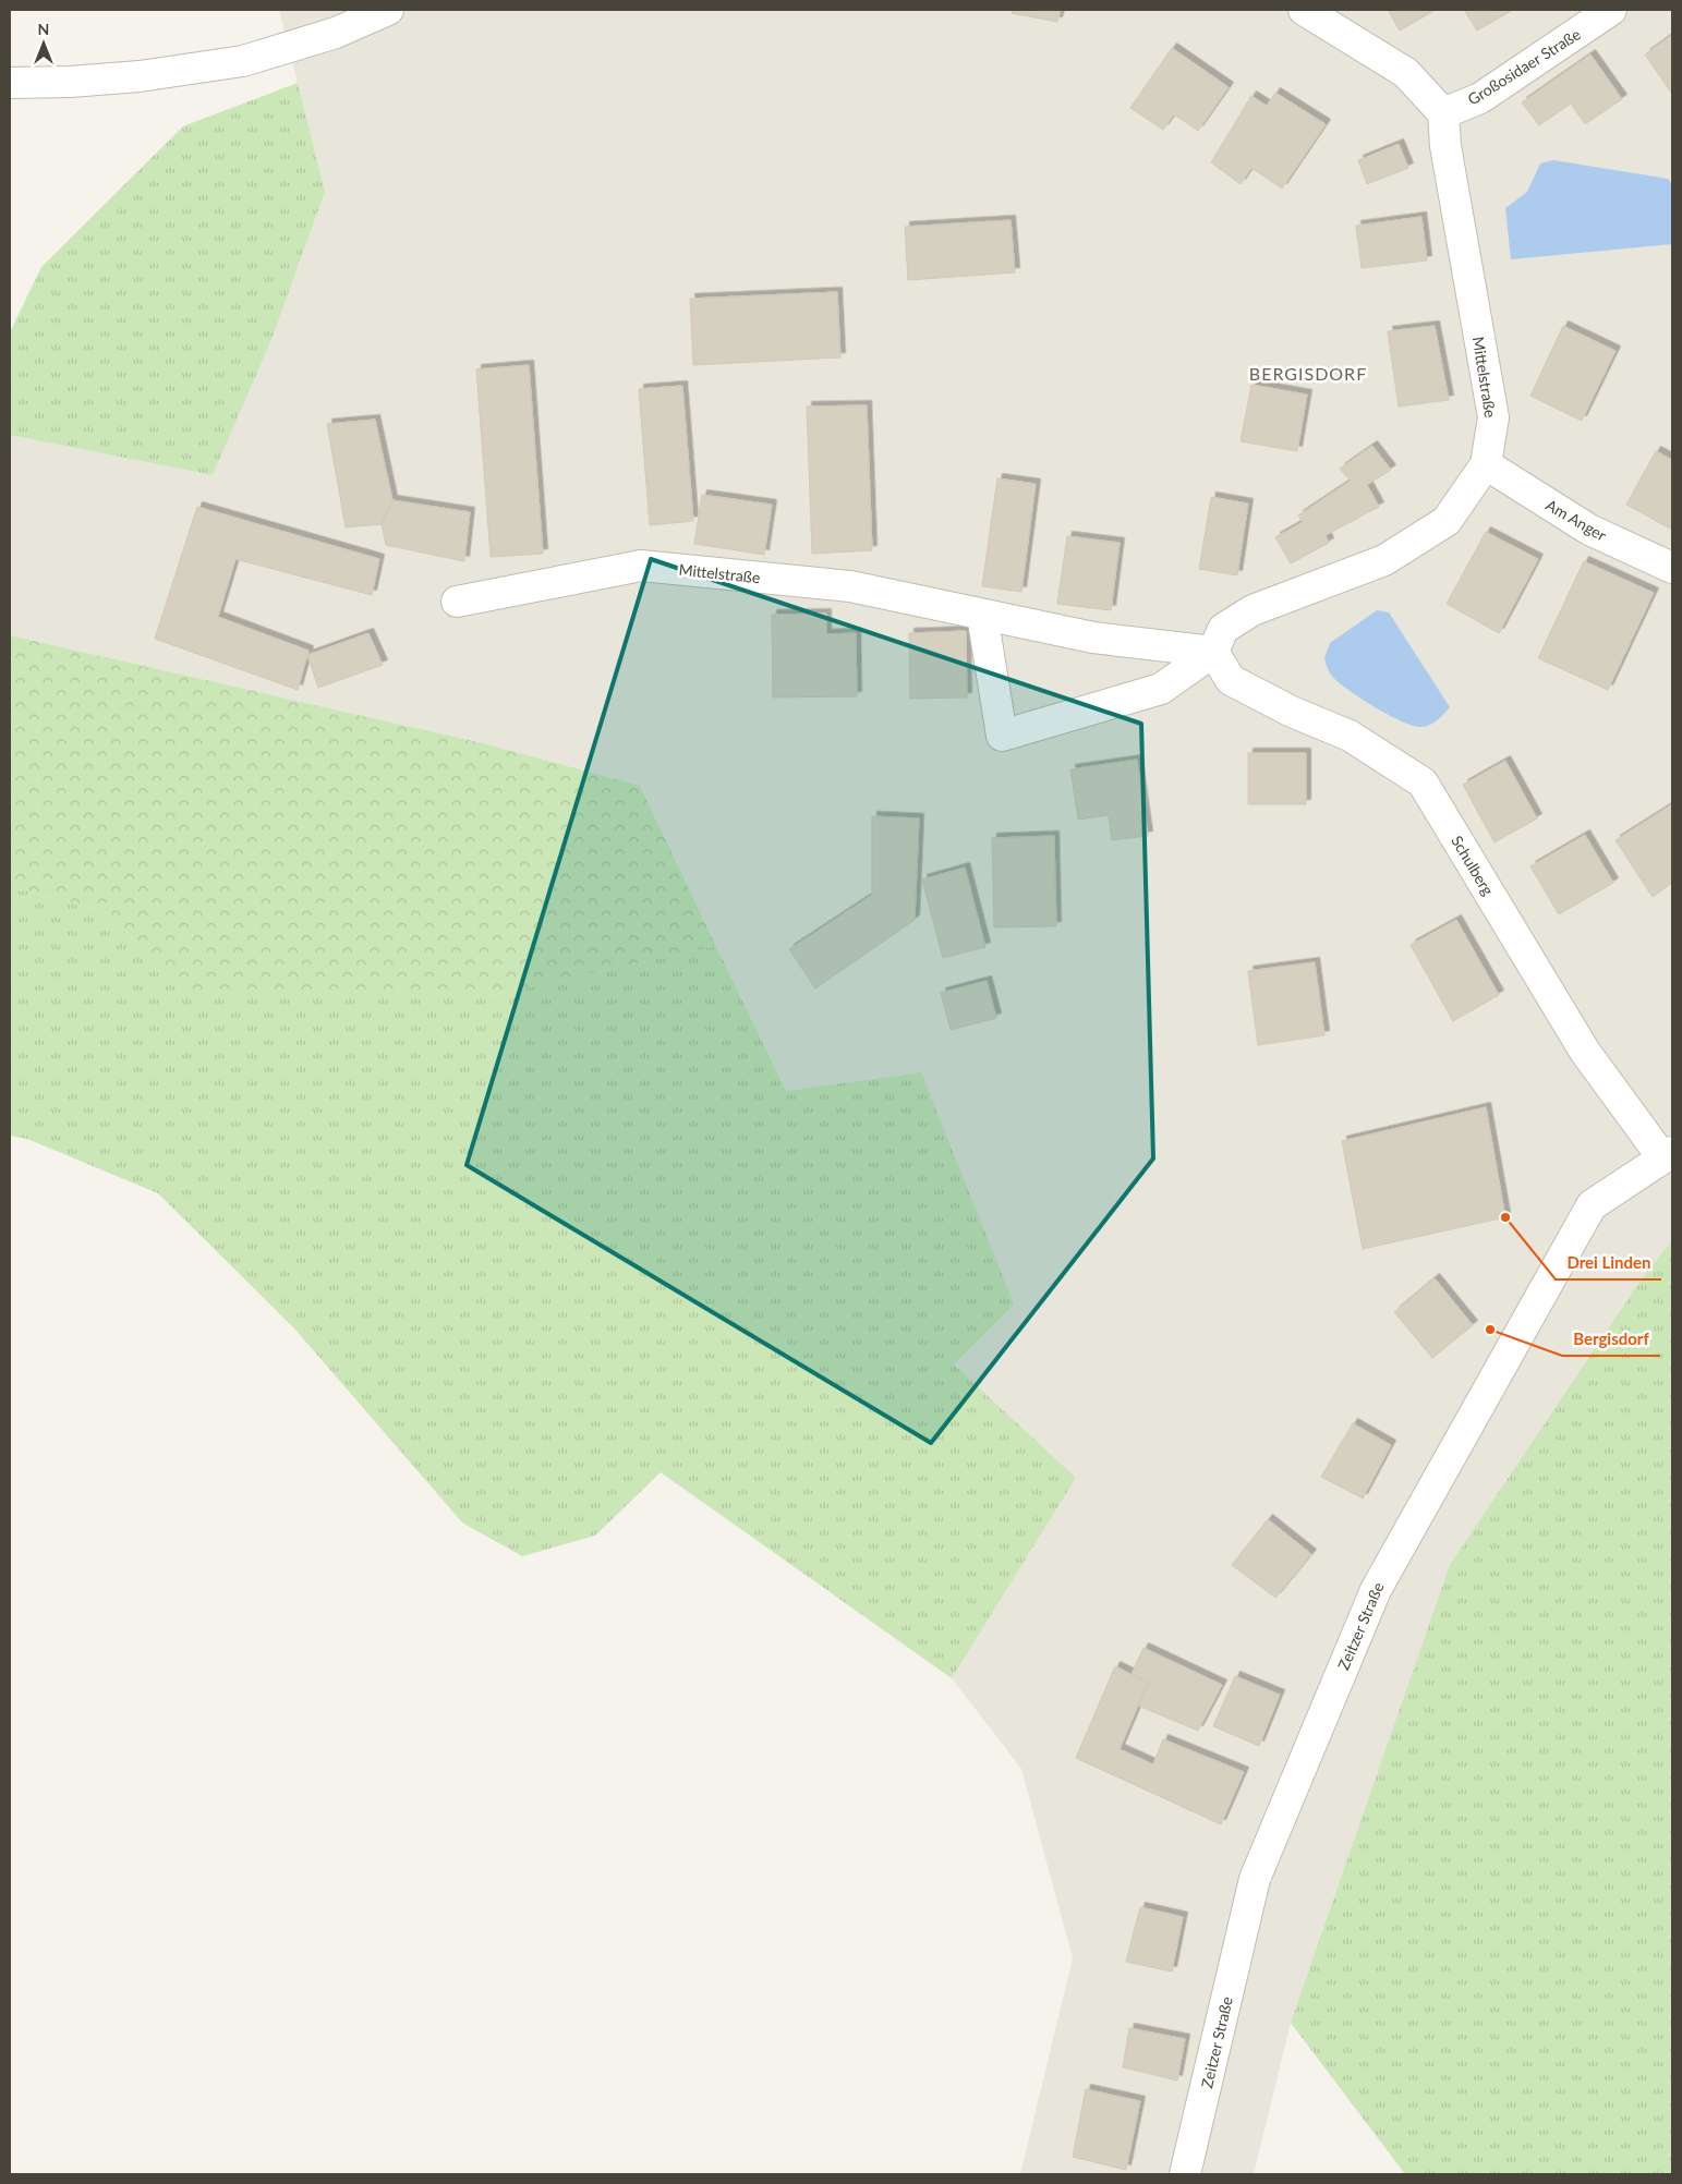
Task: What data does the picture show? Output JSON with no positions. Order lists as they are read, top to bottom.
{
  "streets": {
    "street": [
      "Großosidaer Straße",
      "Mittelstraße",
      "Am Anger",
      "Schulberg",
      "Zeitzer Straße"
    ]
  },
  "crossings": [
    ["Großosidaer Straße", "Mittelstraße"],
    ["Mittelstraße", "Am Anger"],
    ["Mittelstraße", "Schulberg"],
    ["Schulberg", "Zeitzer Straße"]
  ],
  "districts": ["BERGISDORF"],
  "places": ["Drei Linden", "Bergisdorf"],
  "north": "top"
}
